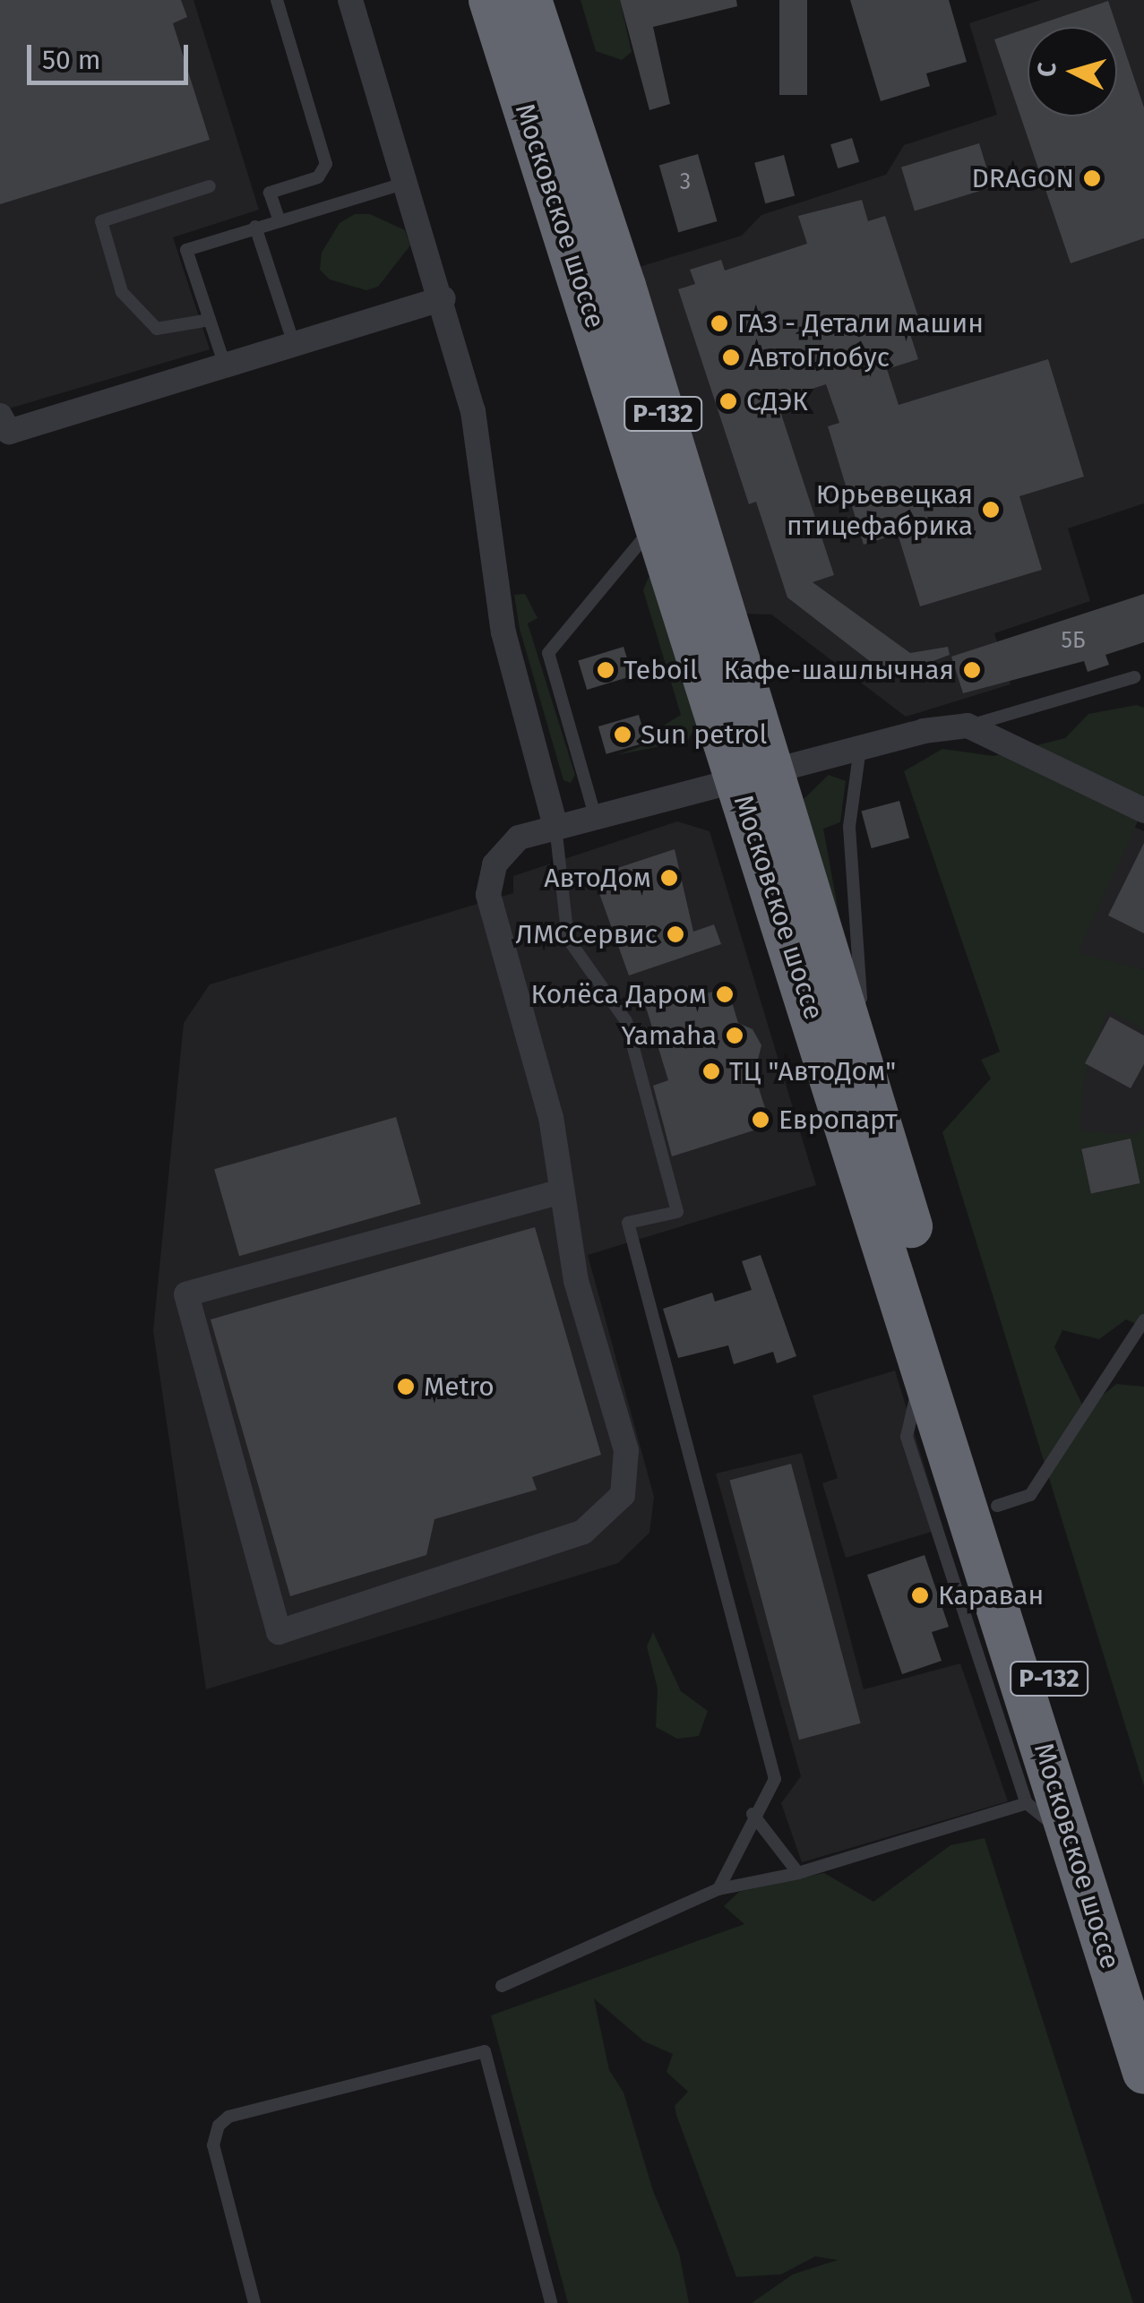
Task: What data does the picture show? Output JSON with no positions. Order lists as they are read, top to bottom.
{
  "streets": {
    "highway": ["Московское шоссе", "Р-132"]
  },
  "places": [
    "DRAGON",
    "ГАЗ - Детали машин",
    "АвтоГлобус",
    "СДЭК",
    "Юрьевецкая птицефабрика",
    "Teboil",
    "Кафе-шашлычная",
    "Sun petrol",
    "АвтоДом",
    "ЛМССервис",
    "Колёса Даром",
    "Yamaha",
    "ТЦ \"АвтоДом\"",
    "Европарт",
    "Metro",
    "Караван"
  ],
  "house_numbers": ["3", "5Б"],
  "scale_bar": "50 m",
  "north": "left"
}
